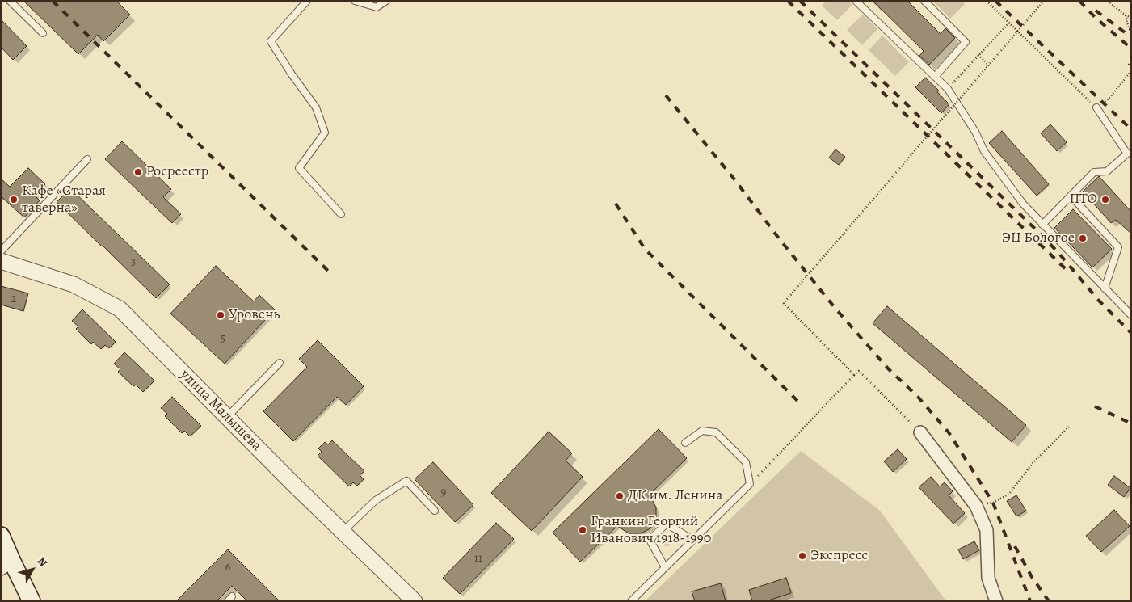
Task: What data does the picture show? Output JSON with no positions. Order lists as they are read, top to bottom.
{
  "streets": {
    "street": ["улица Малышева"]
  },
  "places": [
    "Росреестр",
    "Кафе «Старая таверна»",
    "ПТО",
    "ЭЦ Бологое",
    "Уровень",
    "ДК им. Ленина",
    "Гранкин Георгий Иванович 1918-1990",
    "Экспресс"
  ],
  "house_numbers": [
    "3",
    "2",
    "5",
    "9",
    "11",
    "6"
  ],
  "north": "top right"
}
